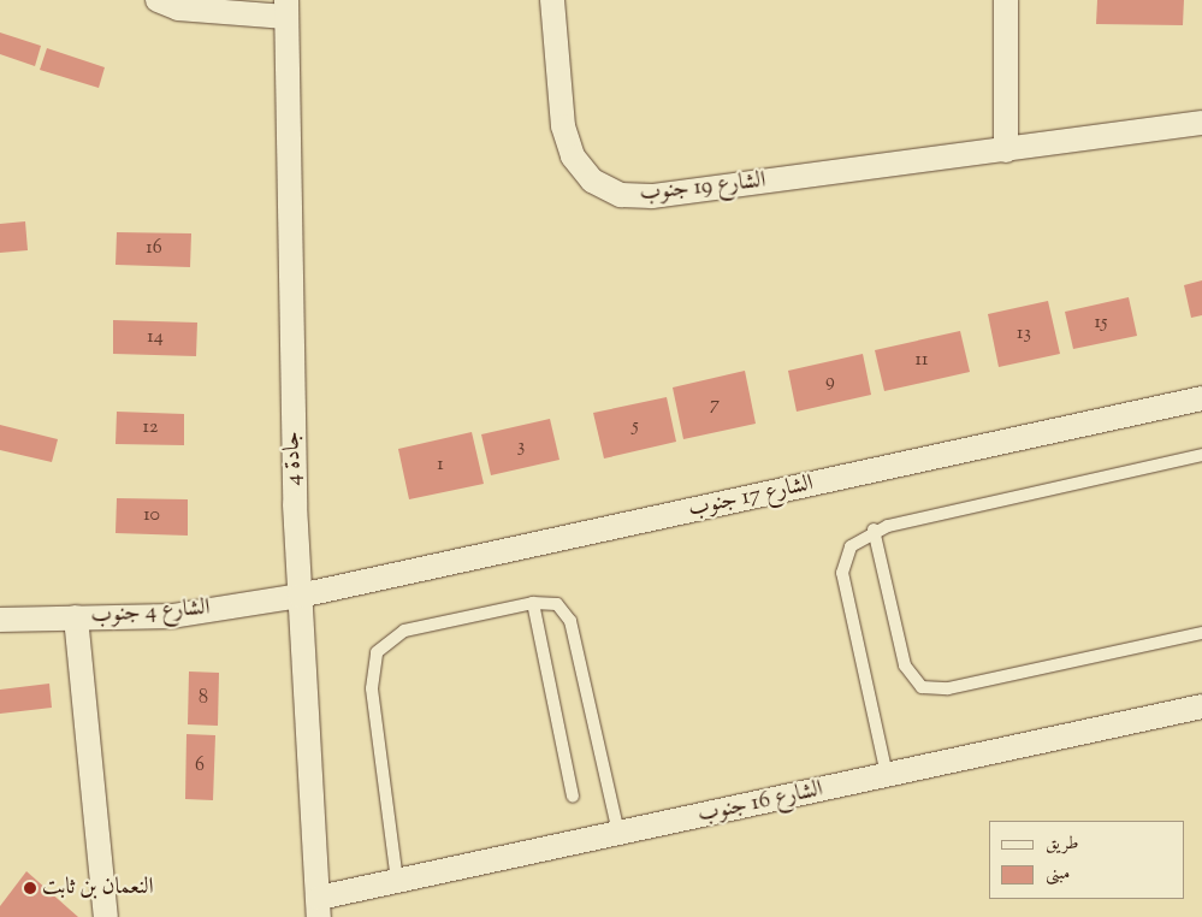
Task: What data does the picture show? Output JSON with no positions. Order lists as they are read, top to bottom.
{
  "streets": {
    "street": [
      "الشارع 19 جنوب",
      "جادة 4",
      "الشارع 17 جنوب",
      "الشارع 4 جنوب",
      "الشارع 16 جنوب"
    ]
  },
  "crossings": [
    ["جادة 4", "الشارع 17 جنوب"],
    ["جادة 4", "الشارع 4 جنوب"],
    ["جادة 4", "الشارع 16 جنوب"],
    ["الشارع 17 جنوب", "الشارع 4 جنوب"]
  ],
  "places": ["النعمان بن ثابت"],
  "house_numbers": [
    "16",
    "15",
    "13",
    "14",
    "11",
    "9",
    "7",
    "5",
    "12",
    "3",
    "1",
    "10",
    "8",
    "6"
  ],
  "legend": ["طريق", "مبنى"]
}
